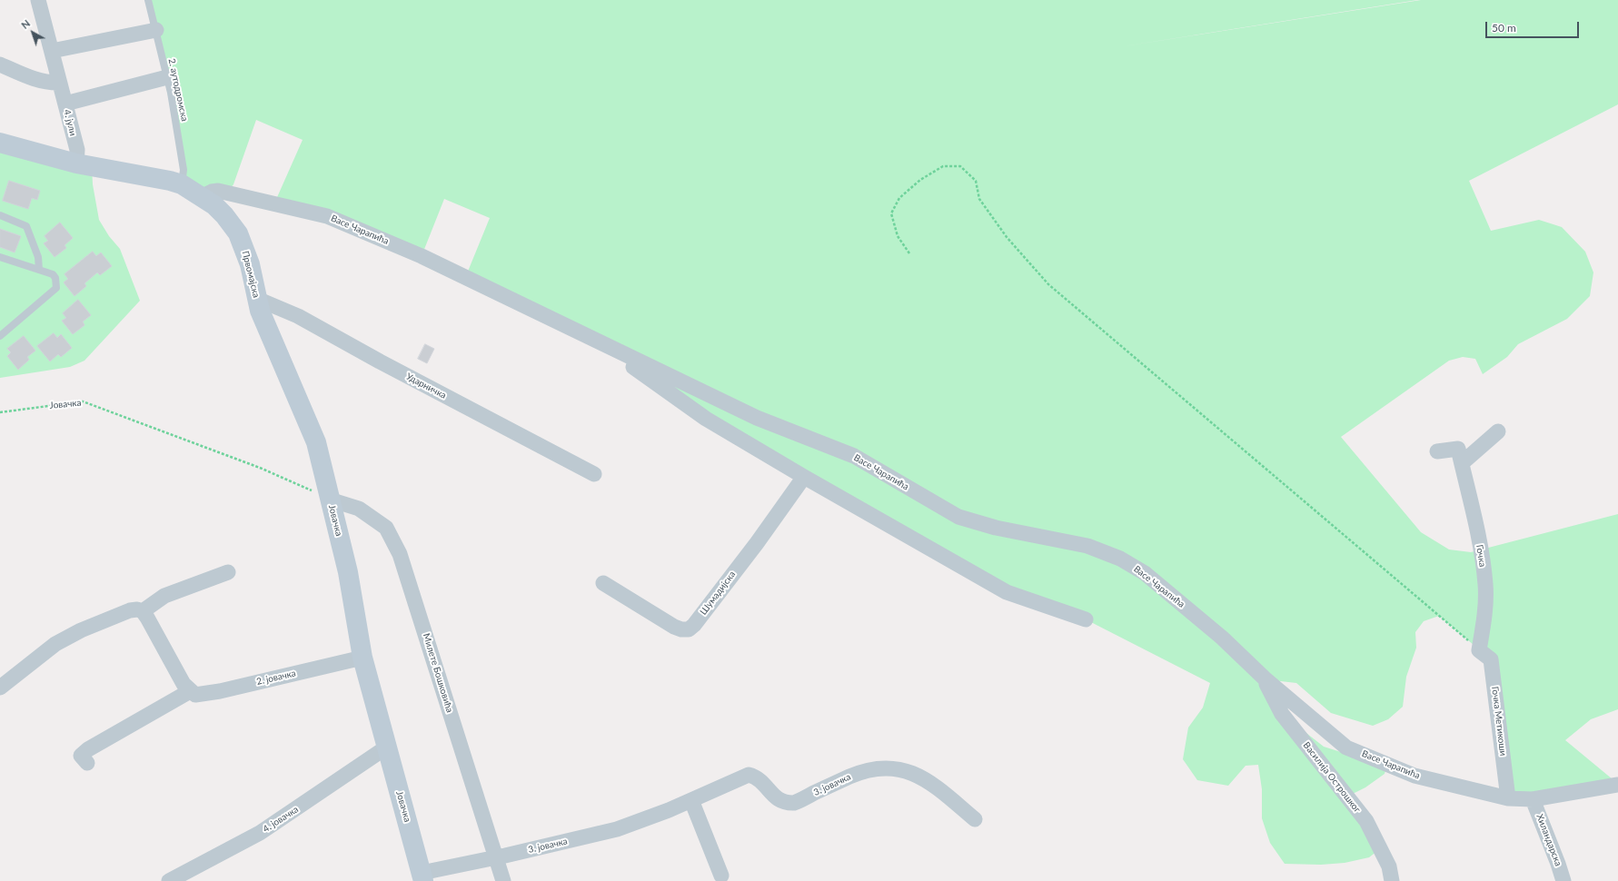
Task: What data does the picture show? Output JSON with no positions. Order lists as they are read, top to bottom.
{
  "streets": {
    "main road": ["Првомајска", "Јовачка"],
    "street": [
      "4. јули",
      "Васе Чарапића",
      "Ударничка",
      "Гочка",
      "Шумадијска",
      "Милете Бошковића",
      "2. јовачка",
      "Гочка Метикоши",
      "Василија Острошког",
      "3. јовачка",
      "4. јовачка",
      "Хиландарска"
    ],
    "lane": ["2. аутодромска"]
  },
  "crossings": [
    ["2. аутодромска", "Првомајска"],
    ["4. јули", "Првомајска"],
    ["Васе Чарапића", "Првомајска"],
    ["Васе Чарапића", "Гочка Метикоши"],
    ["Васе Чарапића", "Василија Острошког"],
    ["Васе Чарапића", "Хиландарска"],
    ["Првомајска", "Ударничка"],
    ["Првомајска", "Јовачка"],
    ["Првомајска", "Милете Бошковића"],
    ["Јовачка", "Милете Бошковића"],
    ["Јовачка", "2. јовачка"],
    ["Јовачка", "3. јовачка"],
    ["Јовачка", "4. јовачка"],
    ["Гочка", "Гочка Метикоши"],
    ["Милете Бошковића", "3. јовачка"]
  ],
  "scale_bar": "50 m",
  "north": "top left"
}
